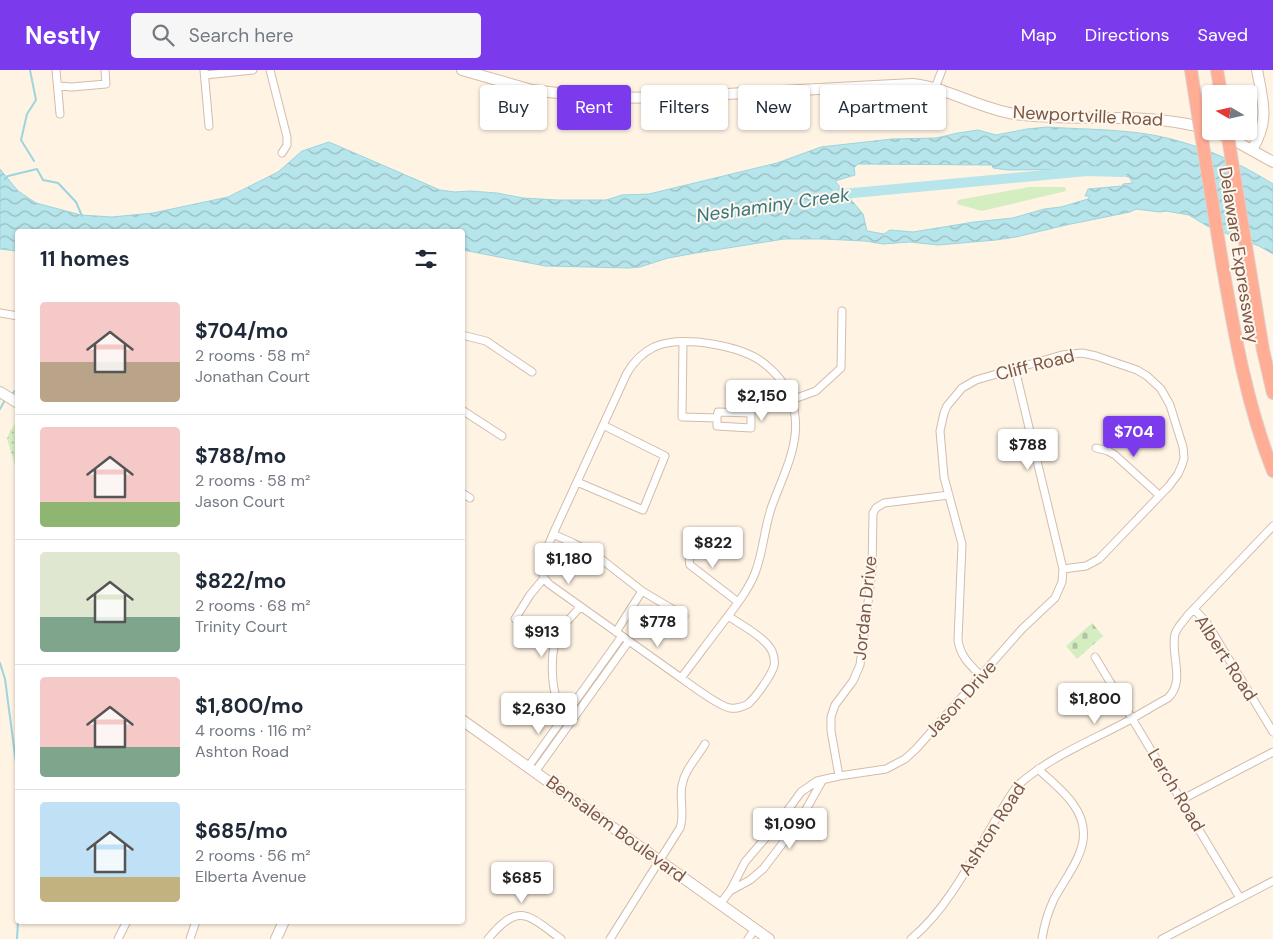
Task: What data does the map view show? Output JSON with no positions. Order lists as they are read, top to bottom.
{
  "streets": {
    "highway": ["Delaware Expressway"],
    "main road": ["Newportville Road", "Bensalem Boulevard"],
    "street": [
      "Cliff Road",
      "Jordan Drive",
      "Albert Road",
      "Jason Drive",
      "Lerch Road",
      "Ashton Road"
    ]
  },
  "crossings": [
    ["Cliff Road", "Jordan Drive"],
    ["Cliff Road", "Jason Drive"],
    ["Jordan Drive", "Jason Drive"],
    ["Albert Road", "Ashton Road"],
    ["Jason Drive", "Bensalem Boulevard"],
    ["Lerch Road", "Ashton Road"]
  ],
  "water": ["Neshaminy Creek"],
  "north": "left",
  "page": {
    "header": "Nestly",
    "search": "Search here",
    "nav": ["Map", "Directions", "Saved"],
    "chip": [
      "Buy",
      "Rent",
      "Filters",
      "New",
      "Apartment"
    ],
    "heading": "11 homes",
    "list": [
      {
        "name": "$704/mo",
        "note": "2 rooms · 58 m² · Jonathan Court"
      },
      {
        "name": "$788/mo",
        "note": "2 rooms · 58 m² · Jason Court"
      },
      {
        "name": "$822/mo",
        "note": "2 rooms · 68 m² · Trinity Court"
      },
      {
        "name": "$1,800/mo",
        "note": "4 rooms · 116 m² · Ashton Road"
      },
      {
        "name": "$685/mo",
        "note": "2 rooms · 56 m² · Elberta Avenue"
      }
    ],
    "price": [
      "$2,150",
      "$704",
      "$788",
      "$822",
      "$1,180",
      "$778",
      "$913",
      "$1,800",
      "$2,630",
      "$1,090",
      "$685"
    ]
  }
}
